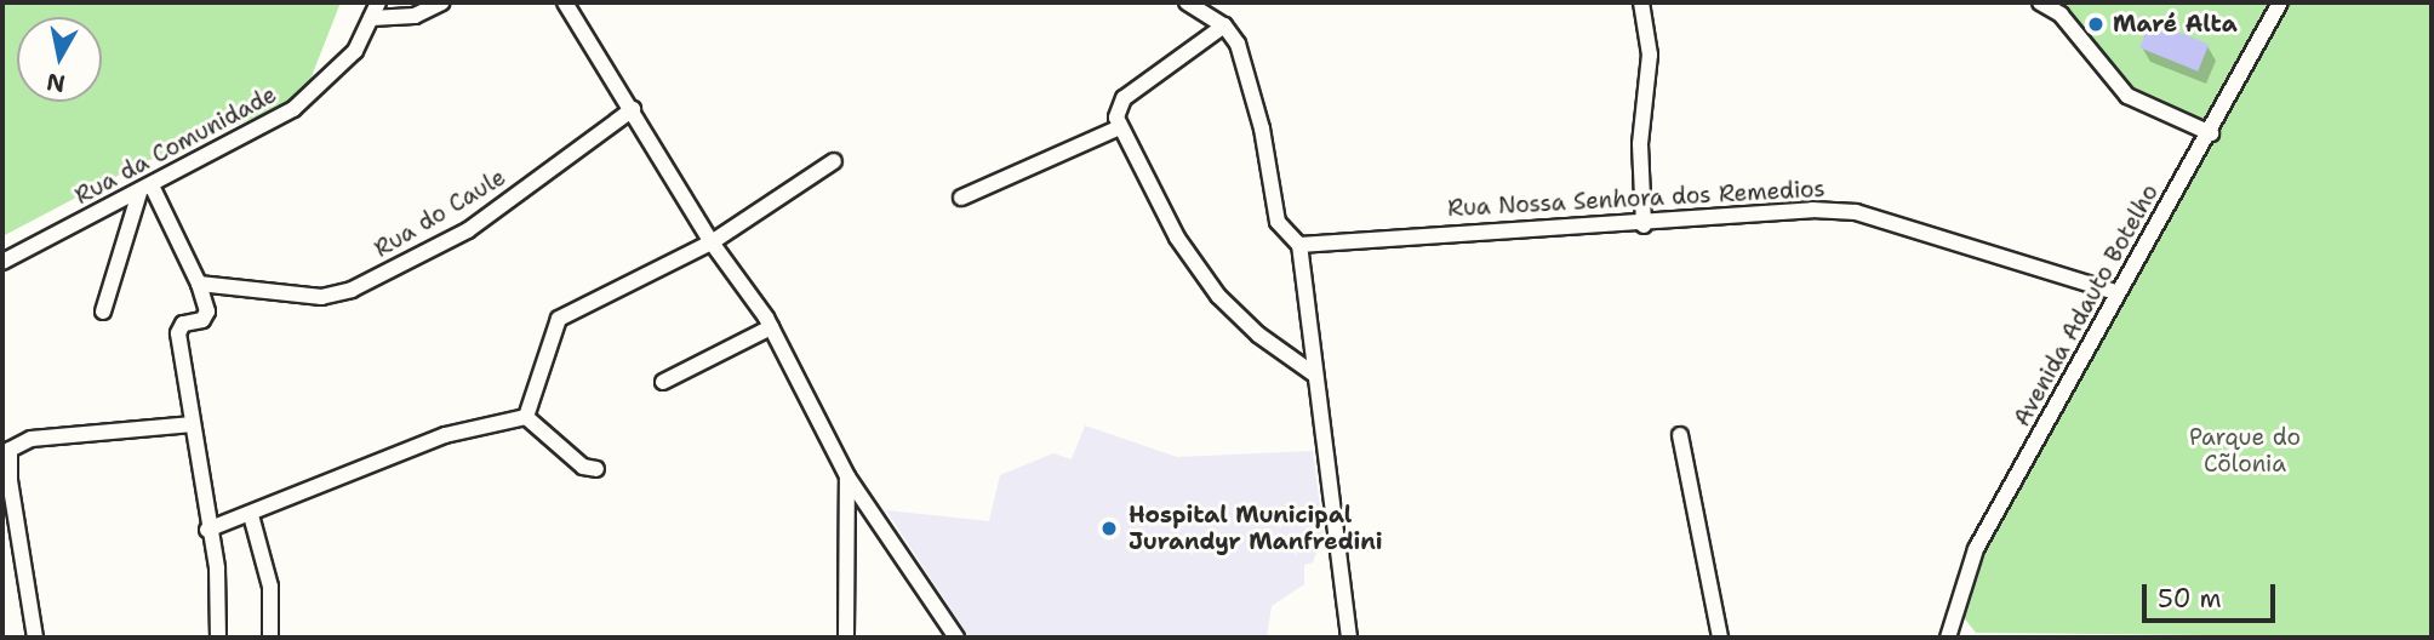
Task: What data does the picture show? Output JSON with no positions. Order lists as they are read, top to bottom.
{
  "streets": {
    "street": [
      "Rua da Comunidade",
      "Rua Nossa Senhora dos Remedios",
      "Rua do Caule",
      "Avenida Adauto Botelho"
    ]
  },
  "crossings": [
    ["Rua Nossa Senhora dos Remedios", "Avenida Adauto Botelho"]
  ],
  "parks": ["Parque do Cõlonia"],
  "places": ["Maré Alta", "Hospital Municipal Jurandyr Manfredini"],
  "scale_bar": "50 m",
  "north": "bottom"
}
